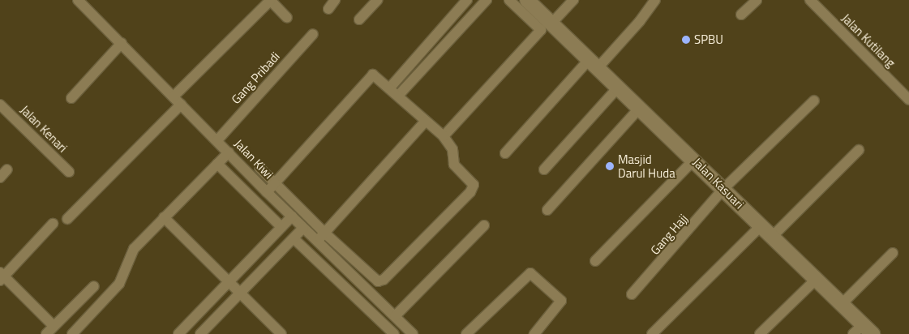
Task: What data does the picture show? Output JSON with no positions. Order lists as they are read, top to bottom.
{
  "streets": {
    "street": [
      "Jalan Kutilang",
      "Gang Pribadi",
      "Jalan Kenari",
      "Jalan Kiwi",
      "Jalan Kasuari",
      "Gang Hajj"
    ]
  },
  "crossings": [
    ["Gang Pribadi", "Jalan Kiwi"],
    ["Jalan Kasuari", "Gang Hajj"]
  ],
  "places": ["SPBU", "Masjid Darul Huda"]
}
